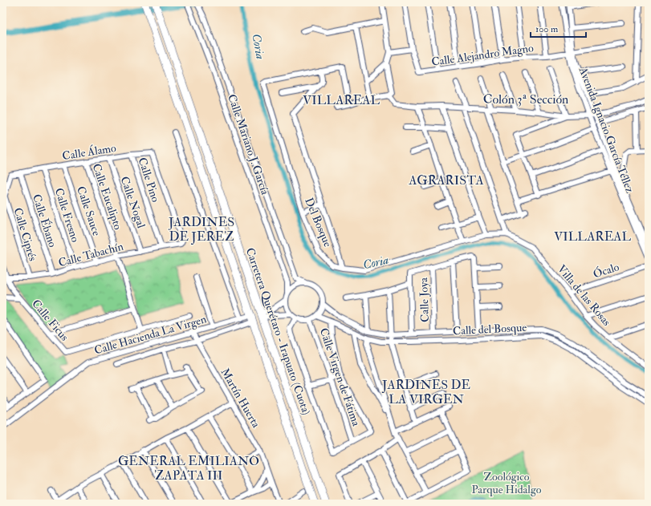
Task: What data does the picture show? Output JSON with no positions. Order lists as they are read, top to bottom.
{
  "streets": {
    "highway": ["Carretera Querétaro - Irapuato (Cuota)"],
    "street": [
      "Calle Alejandro Magno",
      "Avenida Ignacio García Téllez",
      "Calle Mariano J. García",
      "Calle Álamo",
      "Calle Pino",
      "Calle Eucalipto",
      "Calle Nogal",
      "Calle Sauce",
      "Calle Fresno",
      "Calle Ébano",
      "Del Bosque",
      "Calle Ciprés",
      "Calle Tabachín",
      "Ócalo",
      "Villa de las Rosas",
      "Calle Joya",
      "Calle Ficus",
      "Calle del Bosque",
      "Calle Hacienda La Virgen",
      "Calle Virgen de Fátima",
      "Martín Huerta"
    ]
  },
  "crossings": [
    ["Calle Alejandro Magno", "Avenida Ignacio García Téllez"],
    ["Calle Mariano J. García", "Calle del Bosque"],
    ["Calle Mariano J. García", "Calle Virgen de Fátima"],
    ["Calle Álamo", "Calle Pino"],
    ["Calle Álamo", "Calle Eucalipto"],
    ["Calle Álamo", "Calle Nogal"],
    ["Calle Álamo", "Calle Sauce"],
    ["Calle Álamo", "Calle Fresno"],
    ["Calle Álamo", "Calle Ébano"],
    ["Calle Álamo", "Calle Tabachín"],
    ["Calle Pino", "Calle Tabachín"],
    ["Calle Eucalipto", "Calle Tabachín"],
    ["Calle Eucalipto", "Calle Ficus"],
    ["Calle Nogal", "Calle Tabachín"],
    ["Calle Sauce", "Calle Tabachín"],
    ["Calle Fresno", "Calle Tabachín"],
    ["Calle Ébano", "Calle Tabachín"],
    ["Del Bosque", "Villa de las Rosas"],
    ["Calle Ciprés", "Calle Tabachín"],
    ["Calle Tabachín", "Calle Ficus"],
    ["Ócalo", "Villa de las Rosas"],
    ["Calle Joya", "Calle del Bosque"],
    ["Calle del Bosque", "Calle Virgen de Fátima"],
    ["Calle Hacienda La Virgen", "Martín Huerta"]
  ],
  "districts": [
    "Colón 3ª Sección",
    "VILLAREAL",
    "AGRARISTA",
    "JARDINES DE JEREZ",
    "VILLAREAL",
    "JARDINES DE LA VIRGEN",
    "GENERAL EMILIANO ZAPATA III"
  ],
  "water": ["Coria"],
  "parks": ["Zoológico Parque Hidalgo"],
  "scale_bar": "100 m"
}
